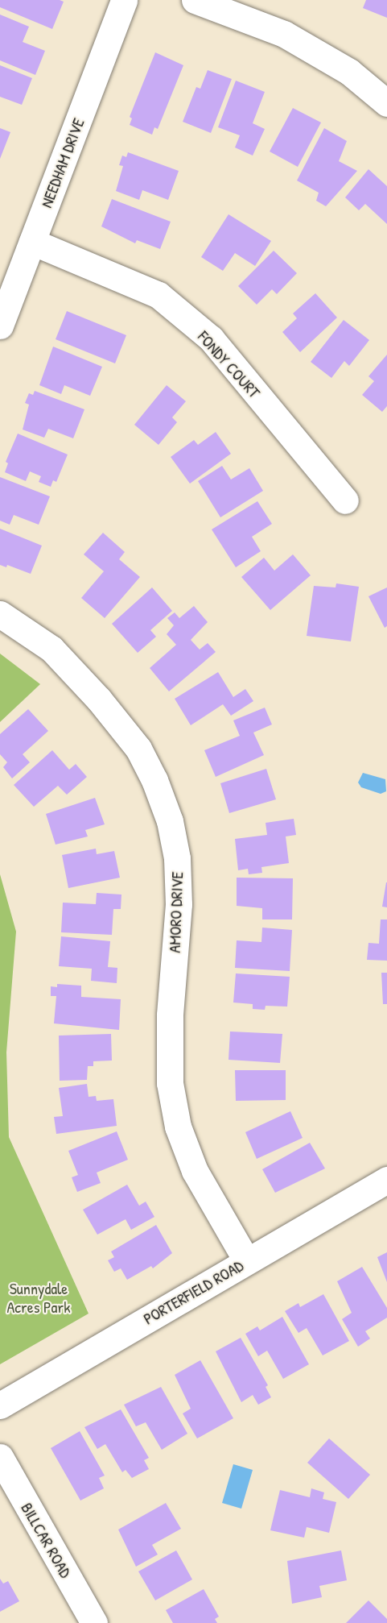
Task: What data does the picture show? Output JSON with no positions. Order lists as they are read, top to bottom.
{
  "streets": {
    "street": [
      "NEEDHAM DRIVE",
      "FONDY COURT",
      "AMORO DRIVE",
      "PORTERFIELD ROAD",
      "BILLCAR ROAD"
    ]
  },
  "crossings": [
    ["NEEDHAM DRIVE", "FONDY COURT"],
    ["AMORO DRIVE", "PORTERFIELD ROAD"]
  ],
  "parks": ["Sunnydale Acres Park"]
}
